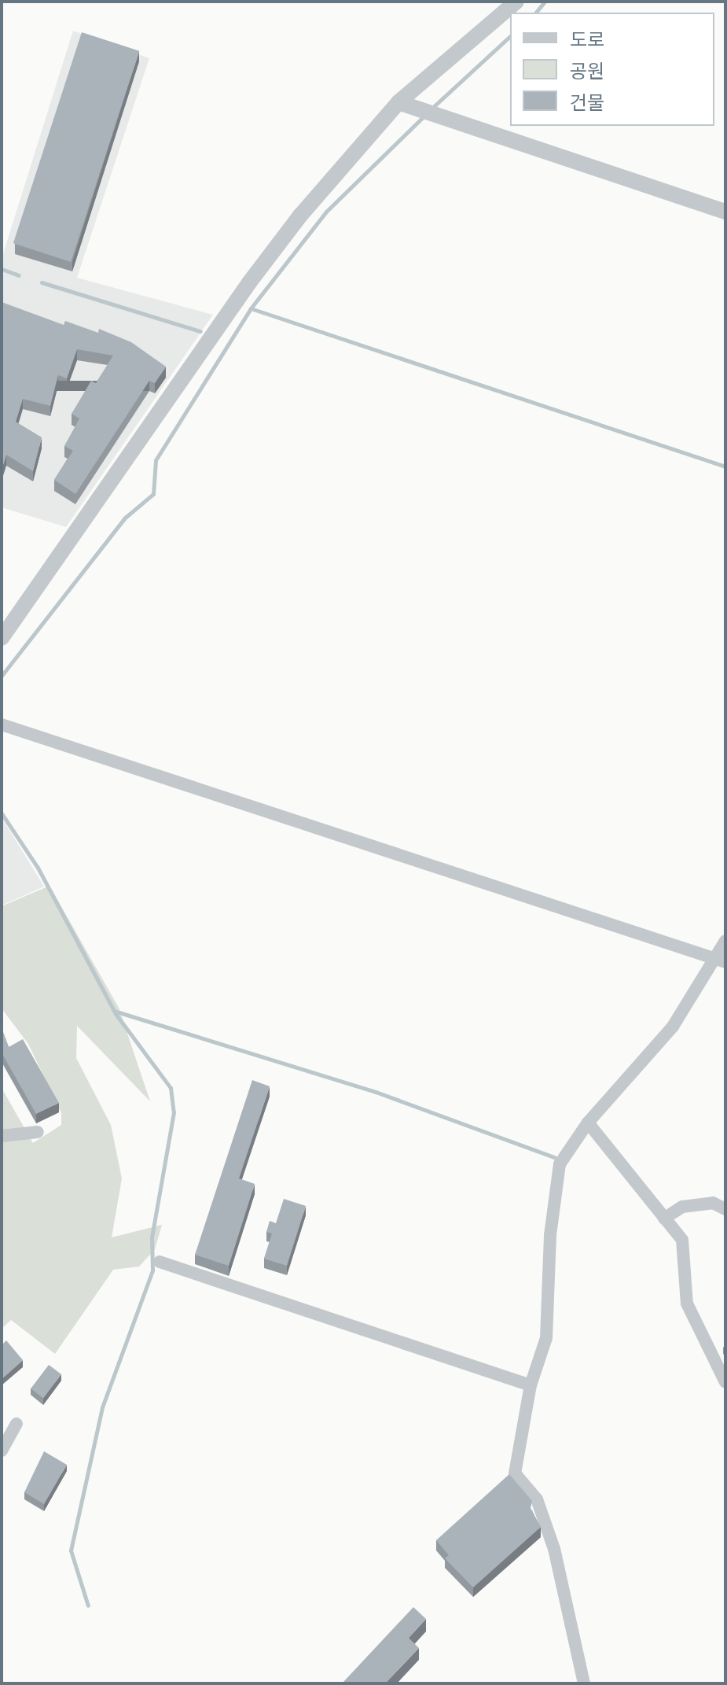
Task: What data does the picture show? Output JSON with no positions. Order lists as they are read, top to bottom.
{
  "legend": ["도로", "공원", "건물"]
}
